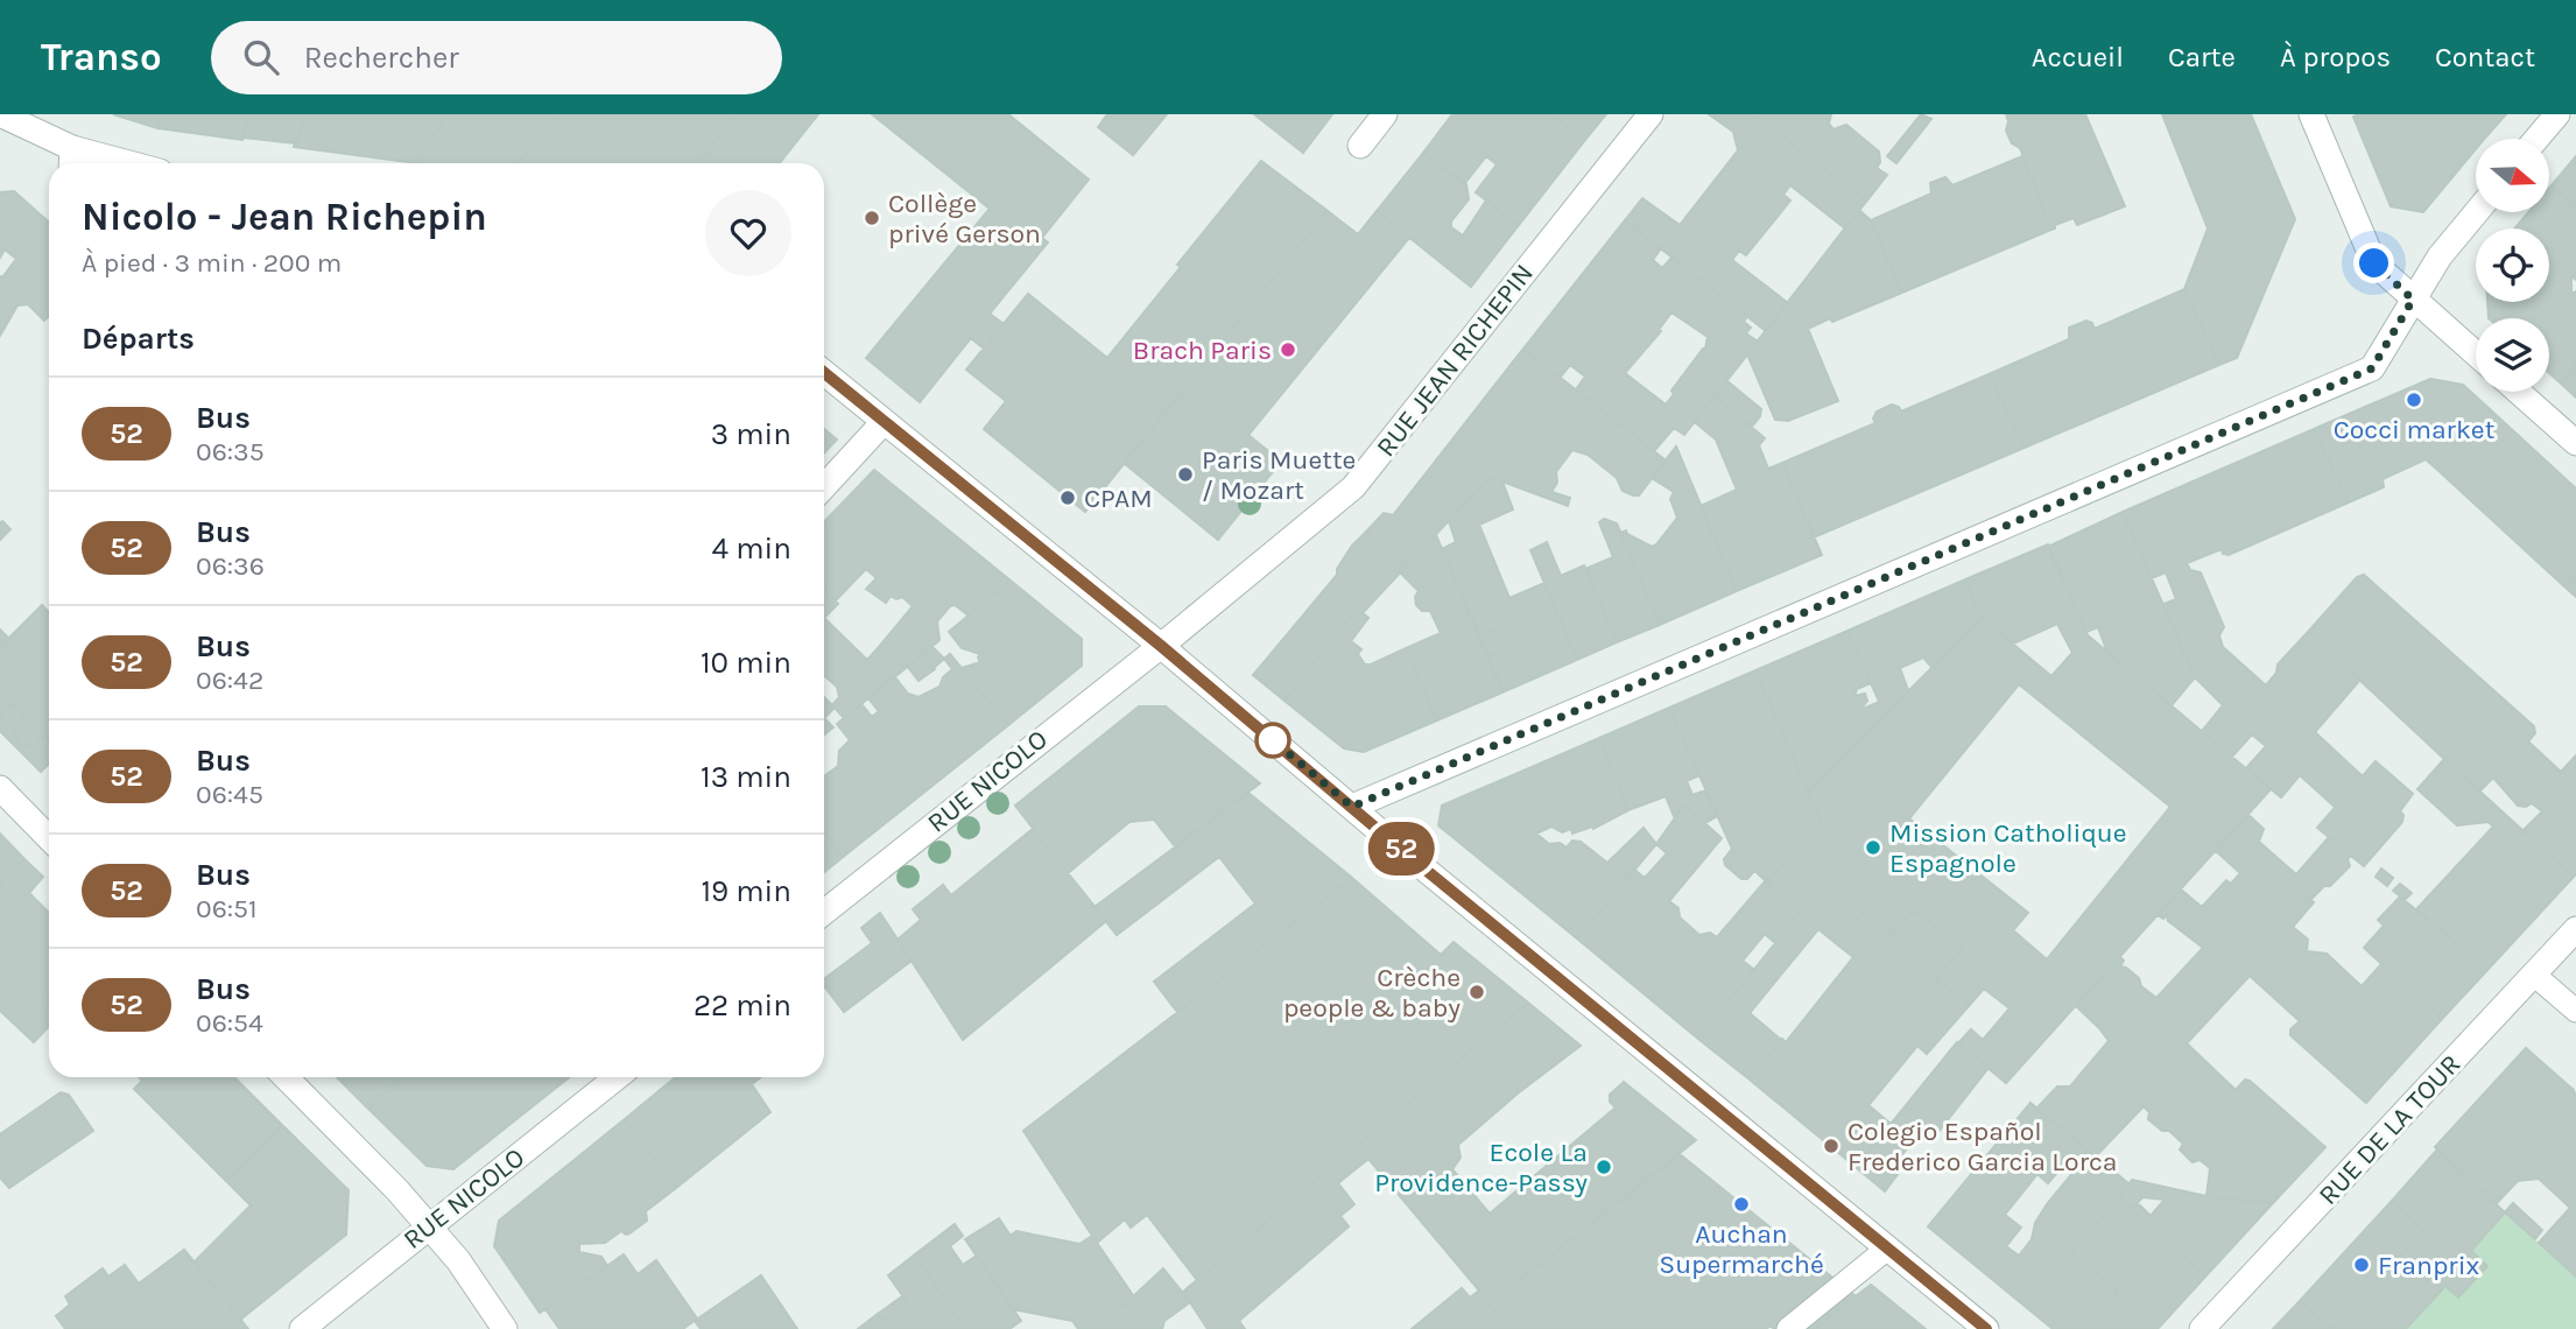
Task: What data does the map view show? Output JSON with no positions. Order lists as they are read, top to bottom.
{
  "streets": {
    "street": ["RUE JEAN RICHEPIN", "RUE NICOLO", "RUE DE LA TOUR"]
  },
  "crossings": [
    ["RUE JEAN RICHEPIN", "RUE NICOLO"]
  ],
  "places": [
    "Collège privé Gerson",
    "Brach Paris",
    "Cocci market",
    "Paris Muette / Mozart",
    "CPAM",
    "Mission Catholique Espagnole",
    "Crèche people & baby",
    "Colegio Español Frederico Garcia Lorca",
    "Ecole La Providence-Passy",
    "Auchan Supermarché",
    "Franprix"
  ],
  "lines": ["bus line 52"],
  "north": "right",
  "page": {
    "header": "Transo",
    "search": "Rechercher",
    "nav": [
      "Accueil",
      "Carte",
      "À propos",
      "Contact"
    ],
    "on_map": "52",
    "heading": [
      ["Nicolo - Jean Richepin", "À pied · 3 min · 200 m"],
      "Départs"
    ],
    "list": [
      {
        "mark": "52",
        "name": "Bus",
        "note": "06:35",
        "value": "3 min"
      },
      {
        "mark": "52",
        "name": "Bus",
        "note": "06:36",
        "value": "4 min"
      },
      {
        "mark": "52",
        "name": "Bus",
        "note": "06:42",
        "value": "10 min"
      },
      {
        "mark": "52",
        "name": "Bus",
        "note": "06:45",
        "value": "13 min"
      },
      {
        "mark": "52",
        "name": "Bus",
        "note": "06:51",
        "value": "19 min"
      },
      {
        "mark": "52",
        "name": "Bus",
        "note": "06:54",
        "value": "22 min"
      }
    ]
  }
}
